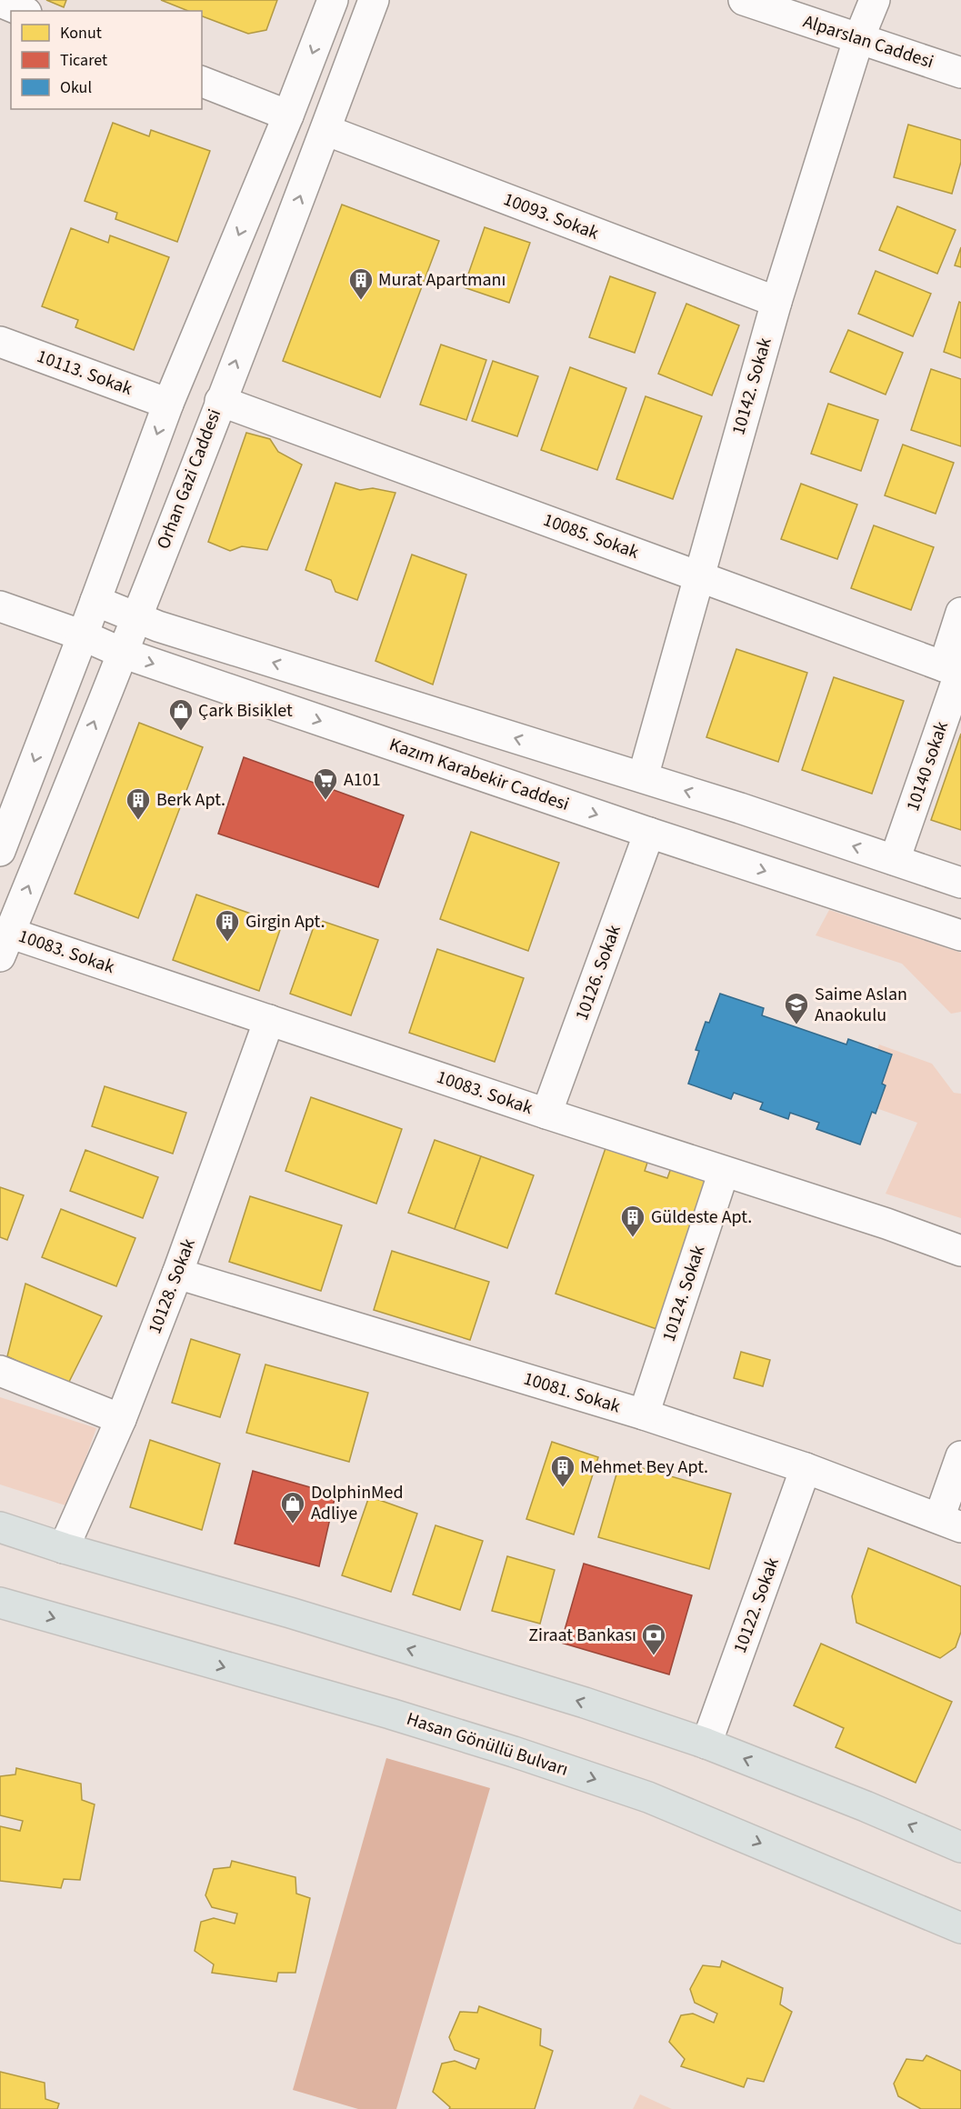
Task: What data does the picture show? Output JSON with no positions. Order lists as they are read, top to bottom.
{
  "streets": {
    "main road": ["Hasan Gönüllü Bulvarı"],
    "street": [
      "Alparslan Caddesi",
      "10093. Sokak",
      "10113. Sokak",
      "10142. Sokak",
      "Orhan Gazi Caddesi",
      "10085. Sokak",
      "10140 sokak",
      "Kazım Karabekir Caddesi",
      "10083. Sokak",
      "10126. Sokak",
      "10128. Sokak",
      "10124. Sokak",
      "10081. Sokak",
      "10122. Sokak"
    ]
  },
  "crossings": [
    ["Alparslan Caddesi", "10142. Sokak"],
    ["10093. Sokak", "10142. Sokak"],
    ["10093. Sokak", "Orhan Gazi Caddesi"],
    ["10142. Sokak", "10085. Sokak"],
    ["Orhan Gazi Caddesi", "10085. Sokak"],
    ["Orhan Gazi Caddesi", "Kazım Karabekir Caddesi"],
    ["Orhan Gazi Caddesi", "10083. Sokak"],
    ["10085. Sokak", "10140 sokak"],
    ["Kazım Karabekir Caddesi", "10126. Sokak"],
    ["10083. Sokak", "10126. Sokak"],
    ["10083. Sokak", "10128. Sokak"],
    ["10083. Sokak", "10124. Sokak"],
    ["10128. Sokak", "10081. Sokak"],
    ["10124. Sokak", "10081. Sokak"],
    ["10081. Sokak", "10122. Sokak"]
  ],
  "places": {
    "building": [
      "Murat Apartmanı",
      "Berk Apt.",
      "Girgin Apt.",
      "Güldeste Apt.",
      "Mehmet Bey Apt."
    ],
    "shop": ["Çark Bisiklet", "DolphinMed Adliye"],
    "supermarket": ["A101"],
    "school or university": ["Saime Aslan Anaokulu"],
    "bank": ["Ziraat Bankası"]
  },
  "legend": ["Konut", "Ticaret", "Okul"]
}
